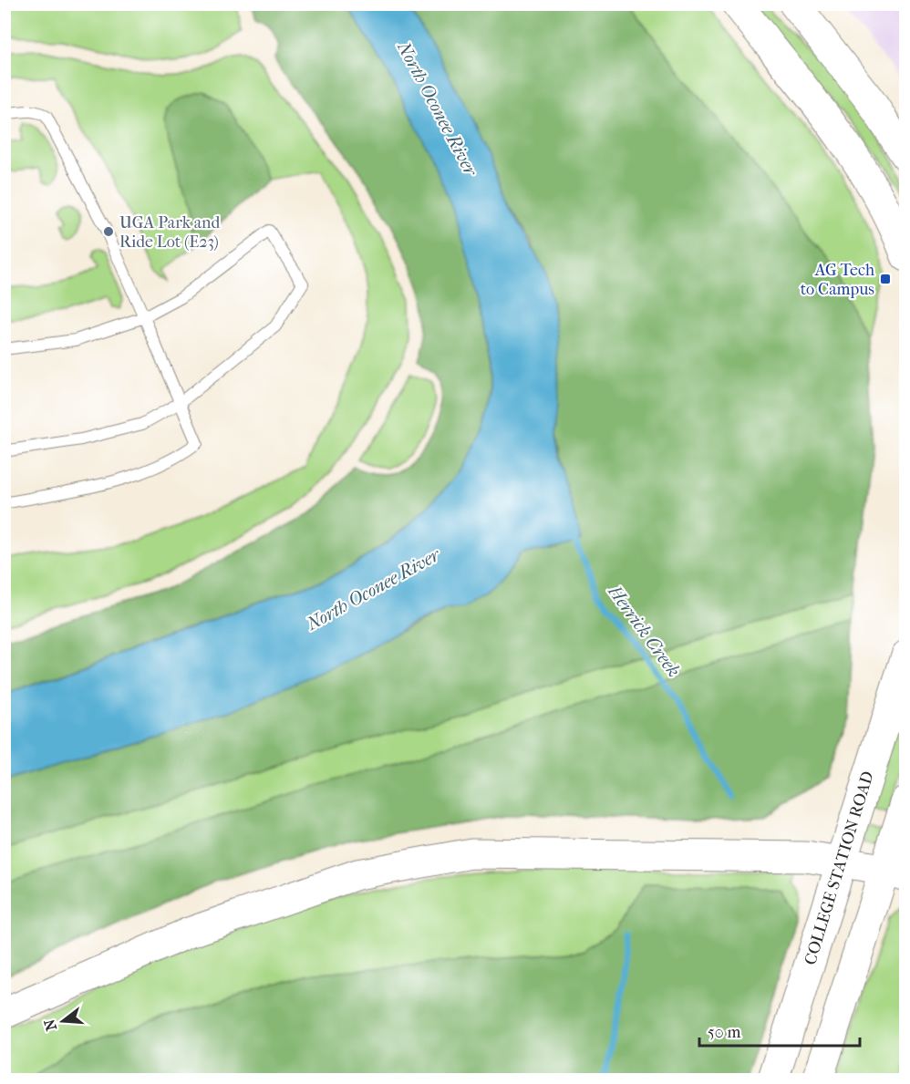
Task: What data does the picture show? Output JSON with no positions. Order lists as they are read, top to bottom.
{
  "streets": {
    "main road": ["COLLEGE STATION ROAD"]
  },
  "water": ["North Oconee River", "Herrick Creek"],
  "places": {
    "other": ["UGA Park and Ride Lot (E23)"],
    "transit": ["AG Tech to Campus"]
  },
  "scale_bar": "50 m",
  "north": "left"
}
